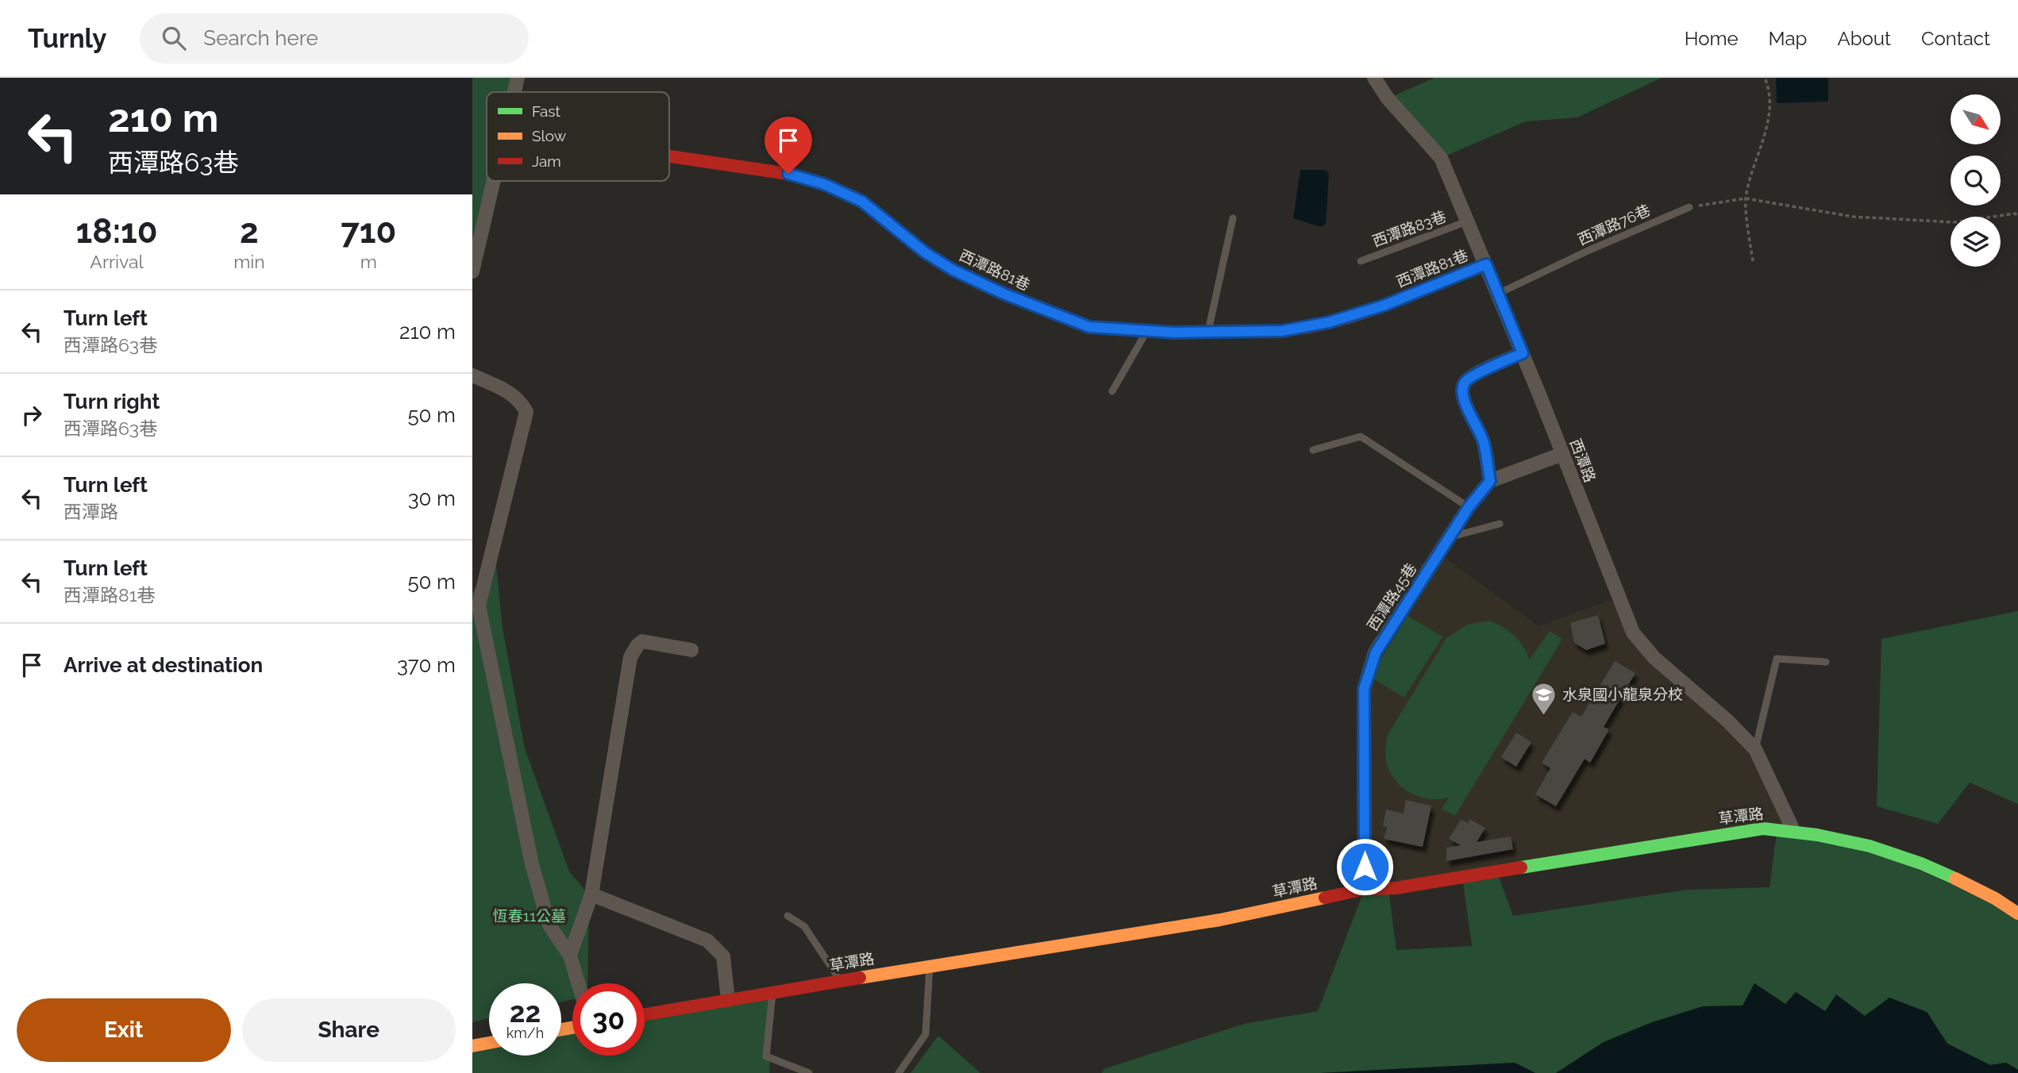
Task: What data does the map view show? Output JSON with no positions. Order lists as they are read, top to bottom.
{
  "streets": {
    "street": [
      "西潭路81巷",
      "西潭路",
      "西潭路45巷",
      "草潭路"
    ],
    "lane": ["西潭路76巷", "西潭路83巷"]
  },
  "crossings": [
    ["西潭路76巷", "西潭路"],
    ["西潭路83巷", "西潭路"],
    ["西潭路81巷", "西潭路"],
    ["西潭路", "草潭路"],
    ["西潭路45巷", "草潭路"]
  ],
  "parks": ["恆春11公墓"],
  "places": {
    "school or university": ["水泉國小龍泉分校"]
  },
  "legend": ["Fast", "Slow", "Jam"],
  "north": "bottom right",
  "page": {
    "header": "Turnly",
    "search": "Search here",
    "nav": [
      "Home",
      "Map",
      "About",
      "Contact"
    ],
    "turn": ["210 m", "西潭路63巷"],
    "eta": [
      "18:10",
      "Arrival",
      "2",
      "min",
      "710",
      "m"
    ],
    "list": [
      {
        "name": "Turn left",
        "note": "西潭路63巷",
        "value": "210 m"
      },
      {
        "name": "Turn right",
        "note": "西潭路63巷",
        "value": "50 m"
      },
      {
        "name": "Turn left",
        "note": "西潭路",
        "value": "30 m"
      },
      {
        "name": "Turn left",
        "note": "西潭路81巷",
        "value": "50 m"
      },
      {
        "name": "Arrive at destination",
        "value": "370 m"
      }
    ],
    "speed": "22 km/h",
    "limit": "30",
    "buttons": ["Exit", "Share"]
  }
}
